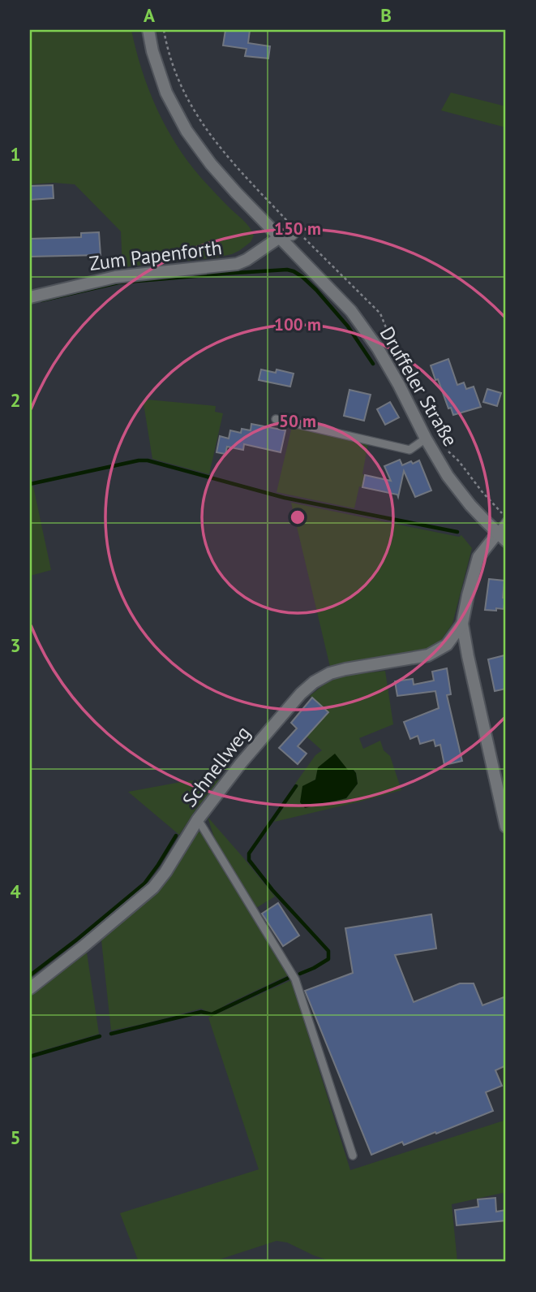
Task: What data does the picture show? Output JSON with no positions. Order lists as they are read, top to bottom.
{
  "streets": {
    "street": ["Zum Papenforth", "Druffeler Straße", "Schnellweg"]
  },
  "crossings": [
    ["Zum Papenforth", "Druffeler Straße"]
  ],
  "grid": {
    "columns": ["A", "B"],
    "rows": [
      "1",
      "2",
      "3",
      "4",
      "5"
    ]
  },
  "rings": ["150 m", "100 m", "50 m"]
}
